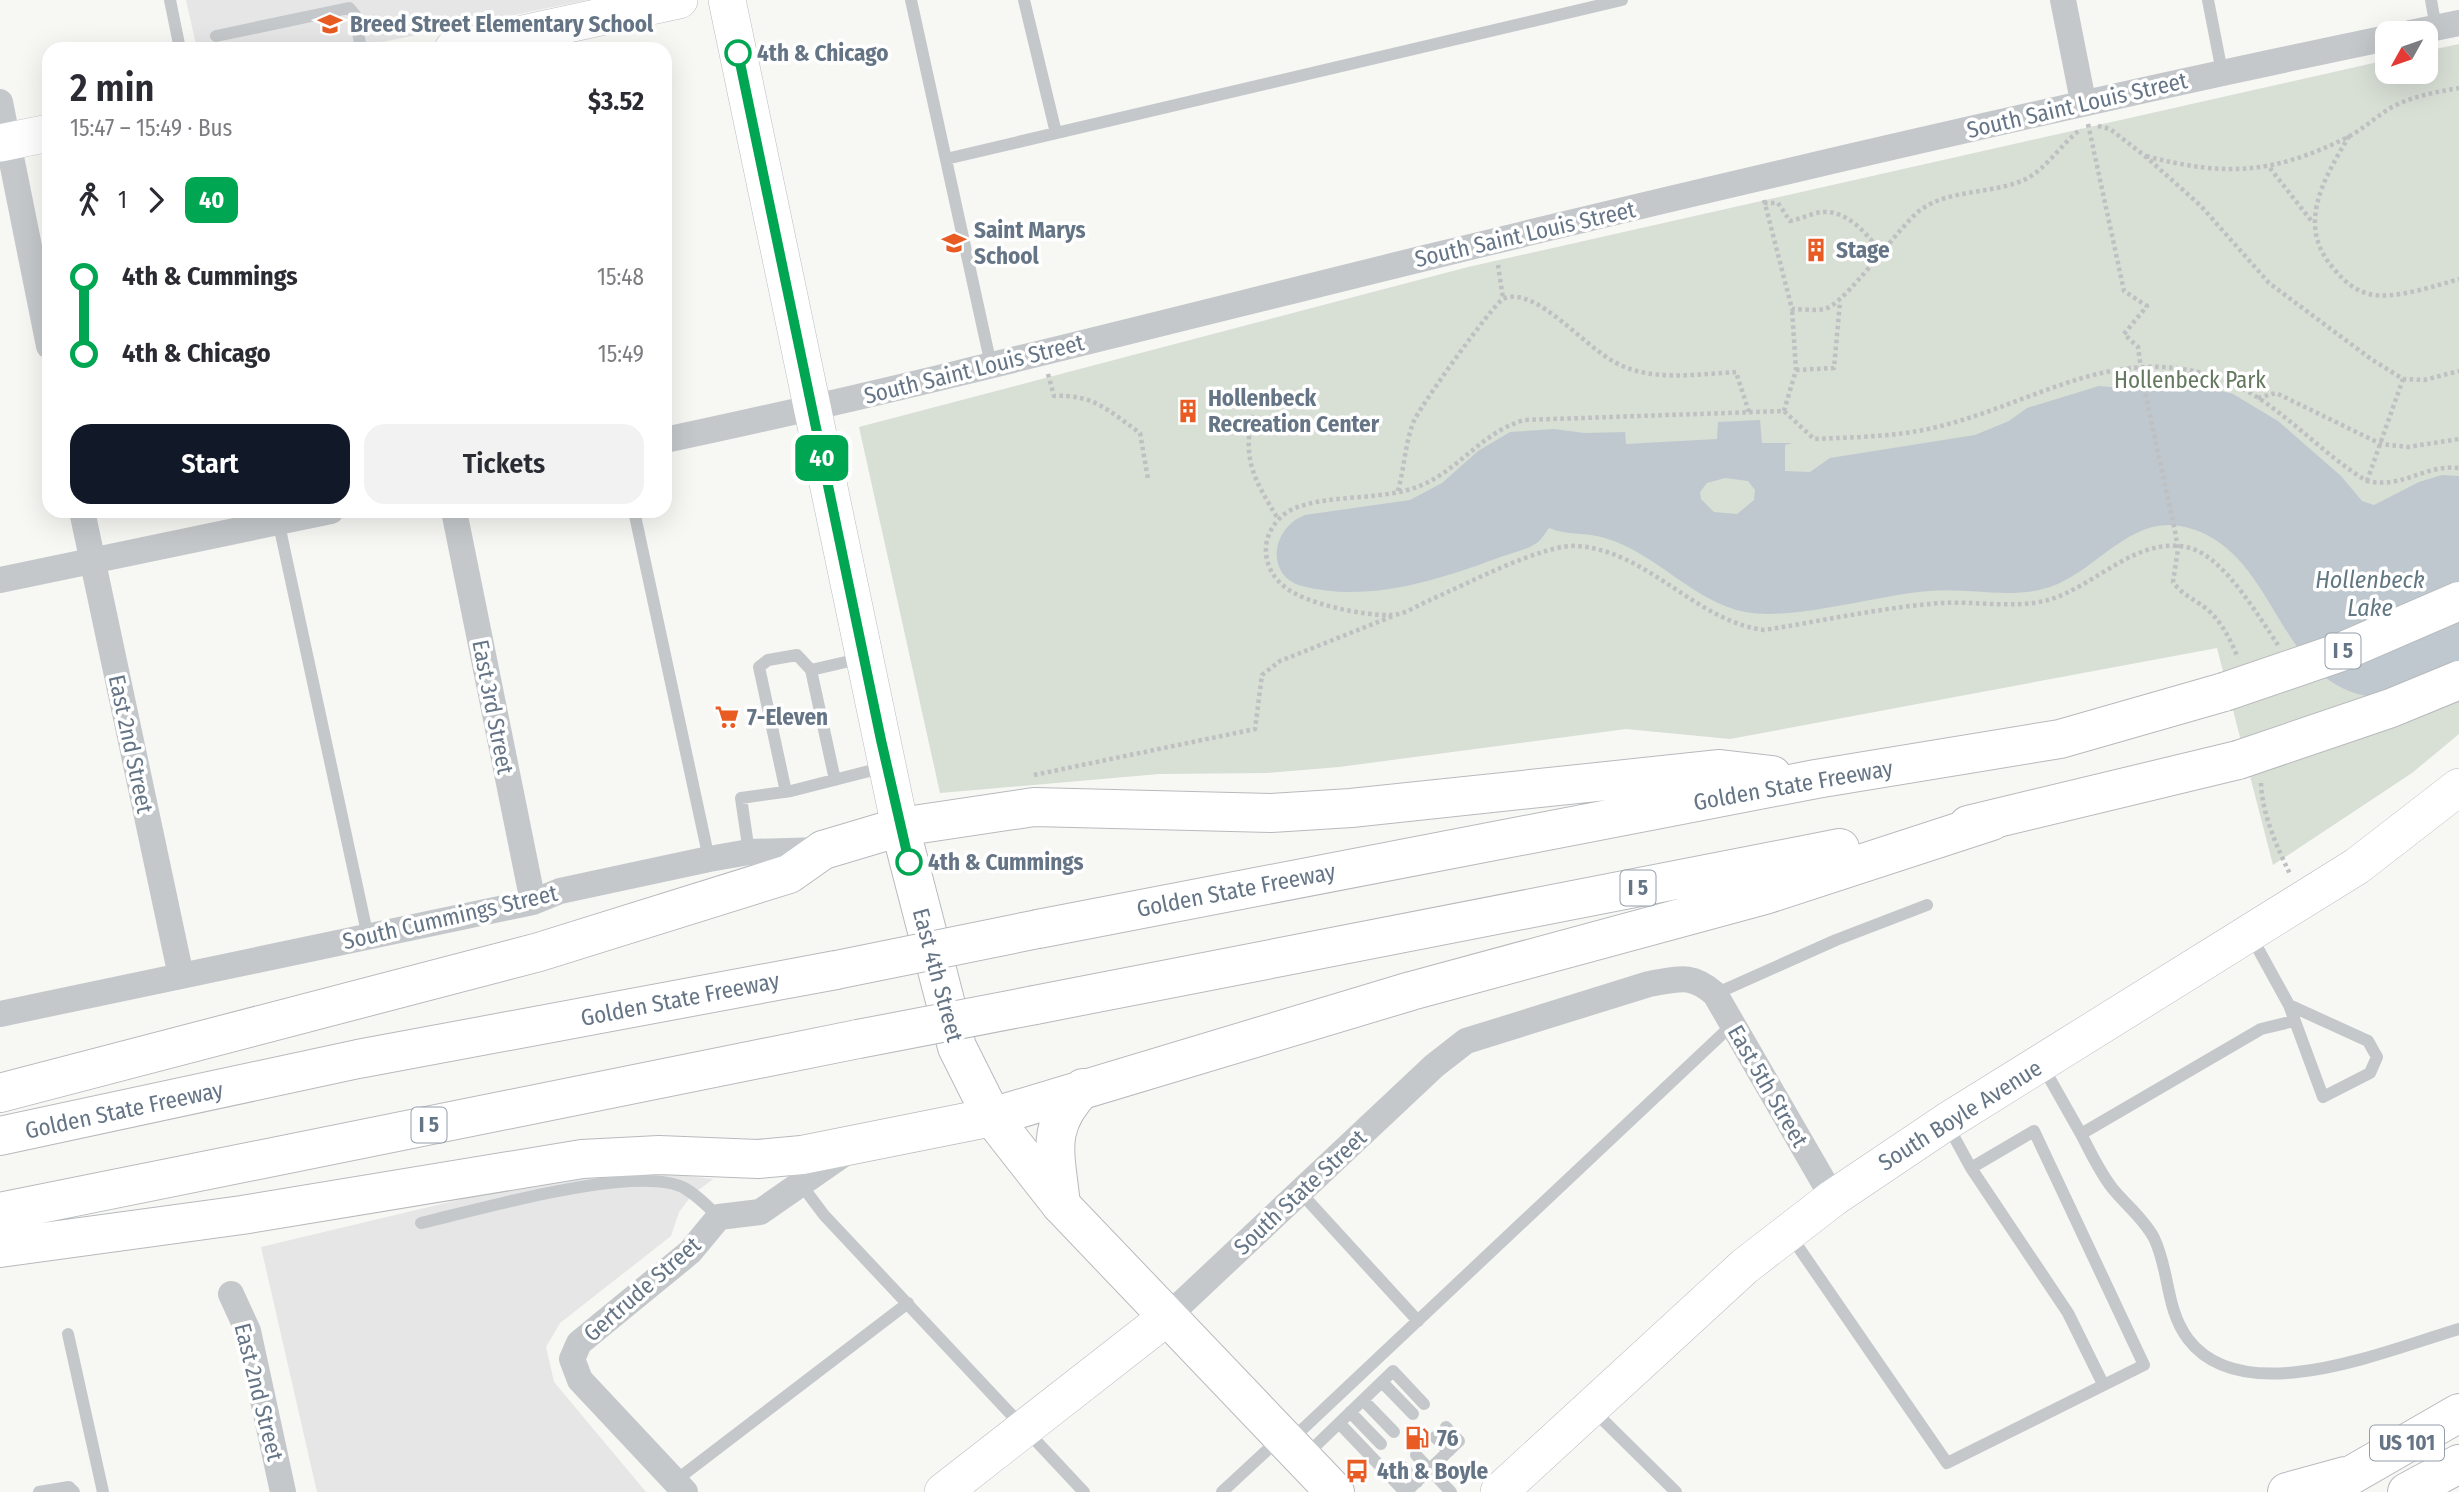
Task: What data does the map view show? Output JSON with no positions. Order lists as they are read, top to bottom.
{
  "streets": {
    "main road": [
      "I 5",
      "Golden State Freeway",
      "South Cummings Street",
      "East 4th Street",
      "South Boyle Avenue",
      "South State Street",
      "US 101"
    ],
    "street": [
      "South Saint Louis Street",
      "East 3rd Street",
      "East 2nd Street",
      "East 5th Street",
      "Gertrude Street"
    ]
  },
  "crossings": [
    ["South Saint Louis Street", "East 4th Street"],
    ["East 3rd Street", "South Cummings Street"],
    ["East 2nd Street", "South Cummings Street"],
    ["Golden State Freeway", "South Cummings Street"],
    ["South Cummings Street", "East 4th Street"],
    ["East 4th Street", "South State Street"],
    ["East 5th Street", "South Boyle Avenue"],
    ["East 5th Street", "South State Street"]
  ],
  "water": ["Hollenbeck Lake"],
  "parks": ["Hollenbeck Park"],
  "places": {
    "school or university": ["Breed Street Elementary School", "Saint Marys School"],
    "other": ["4th & Chicago", "4th & Cummings"],
    "building": ["Stage", "Hollenbeck Recreation Center"],
    "supermarket": ["7-Eleven"],
    "fuel station": ["76"],
    "bus stop": ["4th & Boyle"]
  },
  "lines": ["bus line 40"],
  "north": "bottom left",
  "page": {
    "on_map": "40",
    "heading": ["2 min", "15:47 – 15:49 · Bus", "$3.52"],
    "legs": ["1", "40"],
    "list": [
      {
        "name": "4th & Cummings",
        "value": "15:48"
      },
      {
        "name": "4th & Chicago",
        "value": "15:49"
      }
    ],
    "buttons": ["Start", "Tickets"]
  }
}
